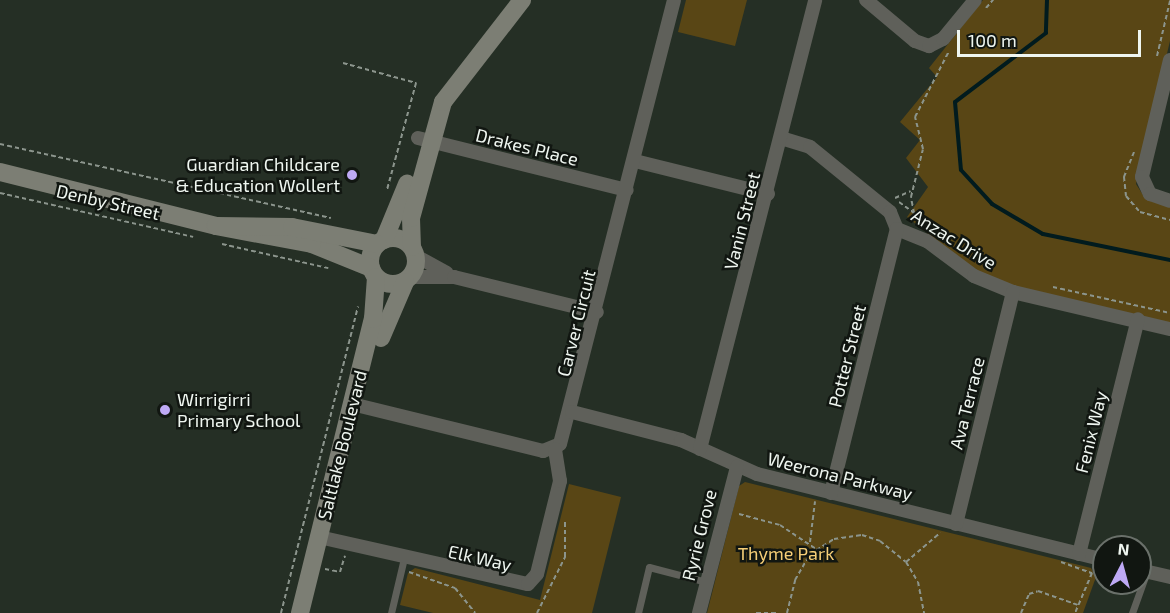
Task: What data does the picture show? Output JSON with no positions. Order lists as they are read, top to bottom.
{
  "streets": {
    "street": [
      "Drakes Place",
      "Denby Street",
      "Vanin Street",
      "Anzac Drive",
      "Carver Circuit",
      "Potter Street",
      "Ava Terrace",
      "Fenix Way",
      "Saltlake Boulevard",
      "Weerona Parkway",
      "Ryrie Grove",
      "Elk Way"
    ]
  },
  "crossings": [
    ["Drakes Place", "Carver Circuit"],
    ["Vanin Street", "Anzac Drive"],
    ["Vanin Street", "Weerona Parkway"],
    ["Anzac Drive", "Potter Street"],
    ["Anzac Drive", "Ava Terrace"],
    ["Anzac Drive", "Fenix Way"],
    ["Carver Circuit", "Weerona Parkway"],
    ["Carver Circuit", "Elk Way"],
    ["Potter Street", "Weerona Parkway"],
    ["Ava Terrace", "Weerona Parkway"],
    ["Fenix Way", "Weerona Parkway"],
    ["Saltlake Boulevard", "Elk Way"],
    ["Weerona Parkway", "Ryrie Grove"]
  ],
  "parks": ["Thyme Park"],
  "places": ["Guardian Childcare & Education Wollert", "Wirrigirri Primary School"],
  "scale_bar": "100 m",
  "north": "top"
}
